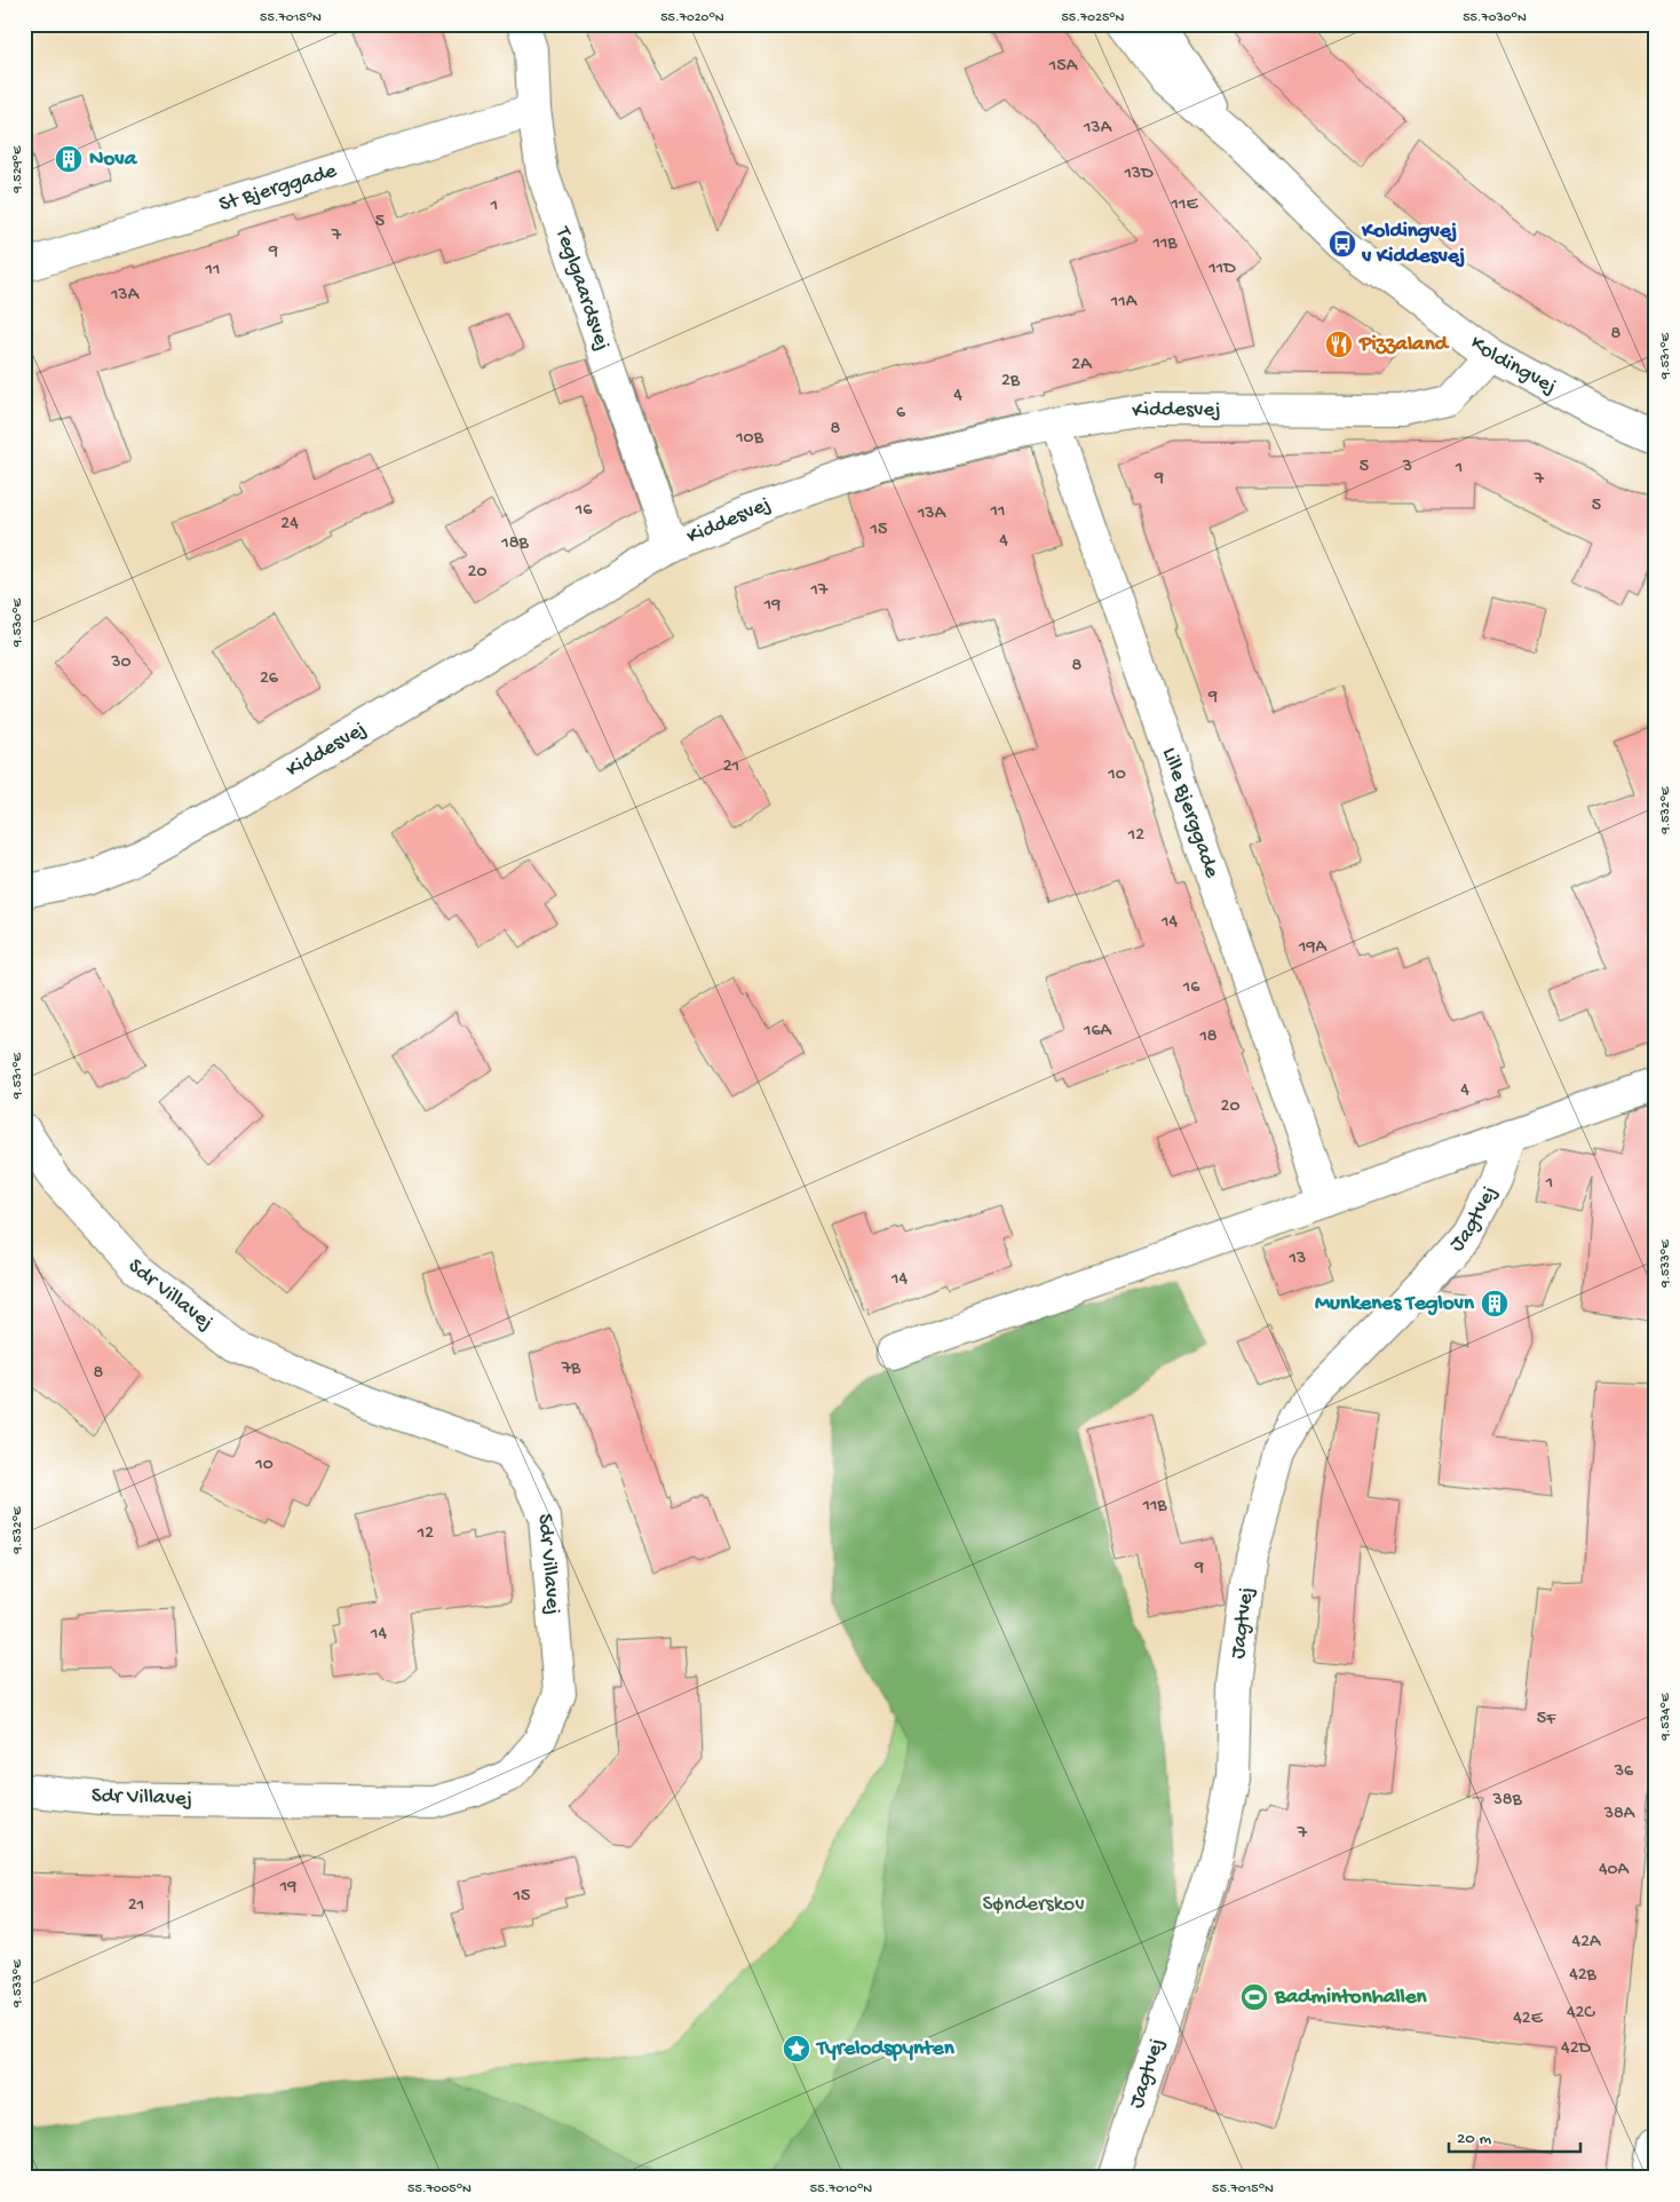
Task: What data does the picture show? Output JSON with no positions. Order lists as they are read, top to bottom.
{
  "streets": {
    "street": [
      "St Bjerggade",
      "Teglgaardsvej",
      "Koldingvej",
      "Kiddesvej",
      "Lille Bjerggade",
      "Jagtvej",
      "Sdr Villavej"
    ]
  },
  "crossings": [
    ["St Bjerggade", "Teglgaardsvej"],
    ["Teglgaardsvej", "Kiddesvej"],
    ["Koldingvej", "Kiddesvej"],
    ["Kiddesvej", "Lille Bjerggade"]
  ],
  "parks": ["Sønderskov"],
  "places": {
    "building": ["Nova", "Munkenes Teglovn"],
    "bus stop": ["Koldingvej v Kiddesvej"],
    "restaurant": ["Pizzaland"],
    "sports": ["Badmintonhallen"],
    "place": ["Tyrelodspynten"]
  },
  "house_numbers": [
    "15A",
    "13A",
    "13D",
    "11E",
    "1",
    "5",
    "7",
    "11B",
    "9",
    "11D",
    "11",
    "13A",
    "11A",
    "8",
    "2A",
    "2B",
    "4",
    "6",
    "8",
    "10B",
    "5",
    "3",
    "1",
    "9",
    "7",
    "5",
    "16",
    "11",
    "13A",
    "24",
    "15",
    "4",
    "18B",
    "20",
    "17",
    "19",
    "30",
    "8",
    "26",
    "9",
    "21",
    "10",
    "12",
    "14",
    "19A",
    "16",
    "16A",
    "18",
    "4",
    "20",
    "1",
    "13",
    "14",
    "7B",
    "8",
    "10",
    "11B",
    "12",
    "9",
    "14",
    "5F",
    "36",
    "38B",
    "38A",
    "7",
    "40A",
    "19",
    "15",
    "21",
    "42A",
    "42B",
    "42C",
    "42E",
    "42D"
  ],
  "scale_bar": "20 m",
  "coordinates": [
    "55.7015°N",
    "55.7020°N",
    "55.7025°N",
    "55.7030°N",
    "9.529°E",
    "9.531°E",
    "9.530°E",
    "9.532°E",
    "9.533°E",
    "9.534°E",
    "55.7005°N",
    "55.7010°N"
  ]
}
